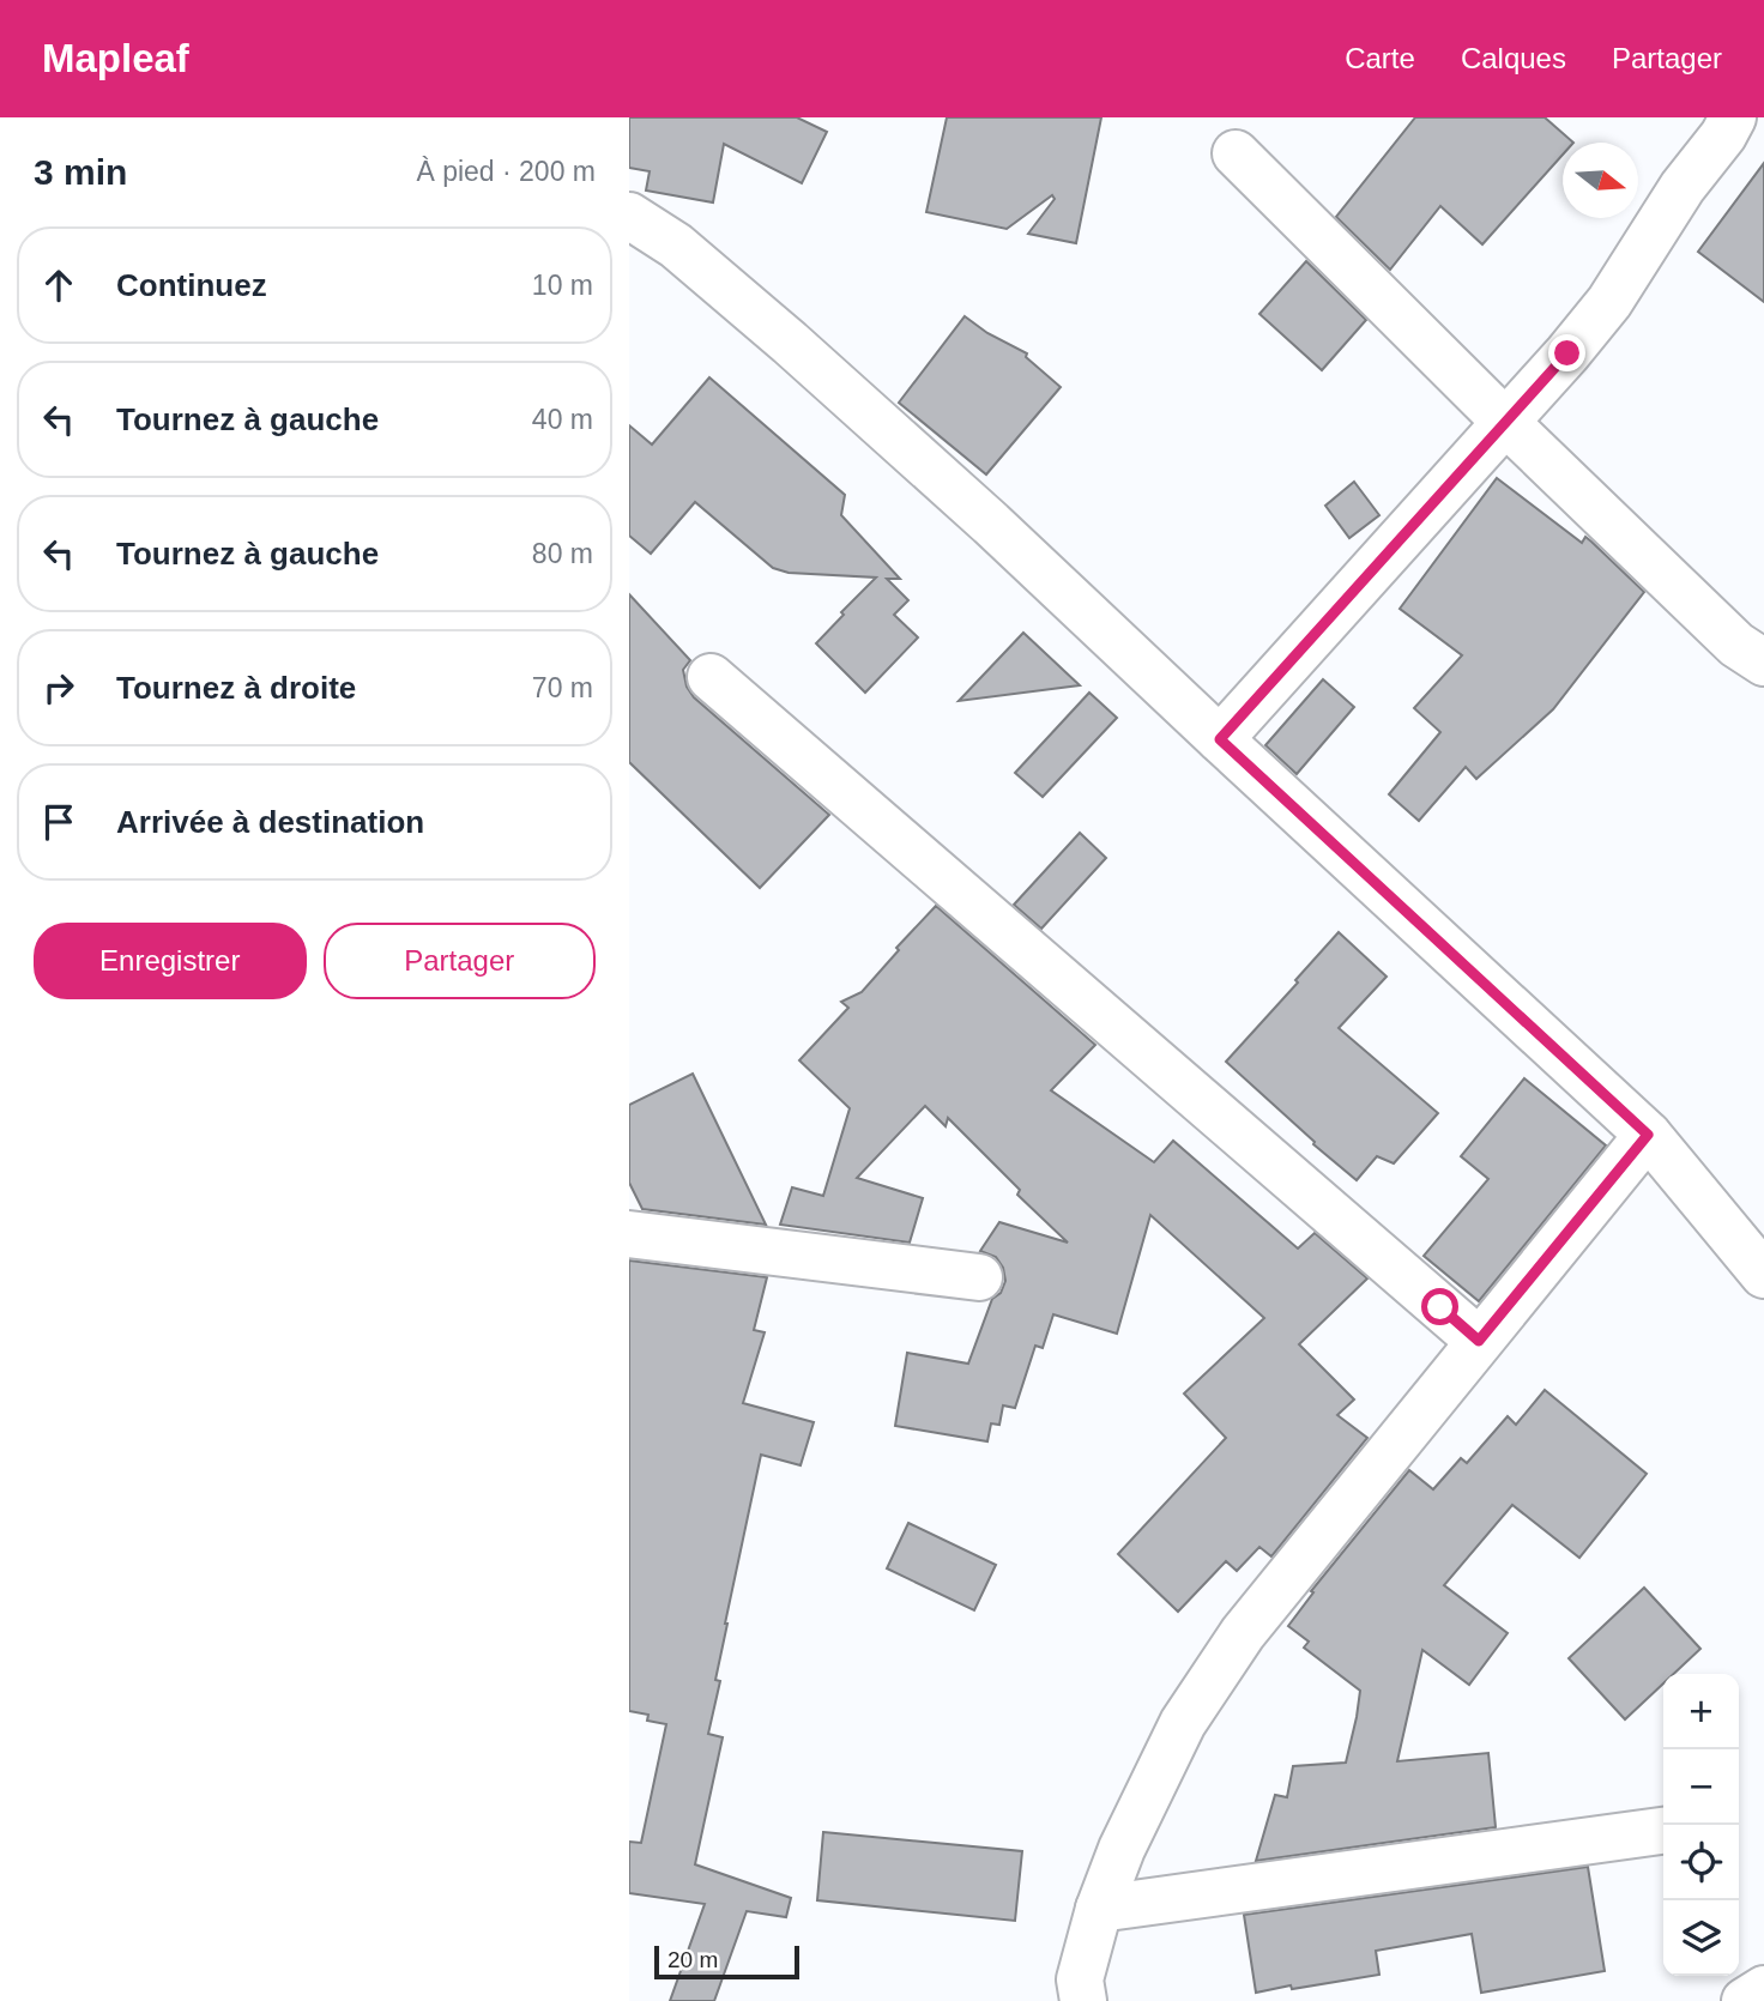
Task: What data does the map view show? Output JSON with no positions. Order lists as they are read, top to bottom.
{
  "scale_bar": "20 m",
  "north": "right",
  "page": {
    "header": "Mapleaf",
    "nav": ["Carte", "Calques", "Partager"],
    "heading": ["3 min", "À pied · 200 m"],
    "list": [
      ["Continuez", "10 m"],
      ["Tournez à gauche", "40 m"],
      ["Tournez à gauche", "80 m"],
      ["Tournez à droite", "70 m"],
      "Arrivée à destination"
    ],
    "buttons": ["Enregistrer", "Partager"],
    "map_buttons": ["+", "−"],
    "scale": "20 m"
  }
}
